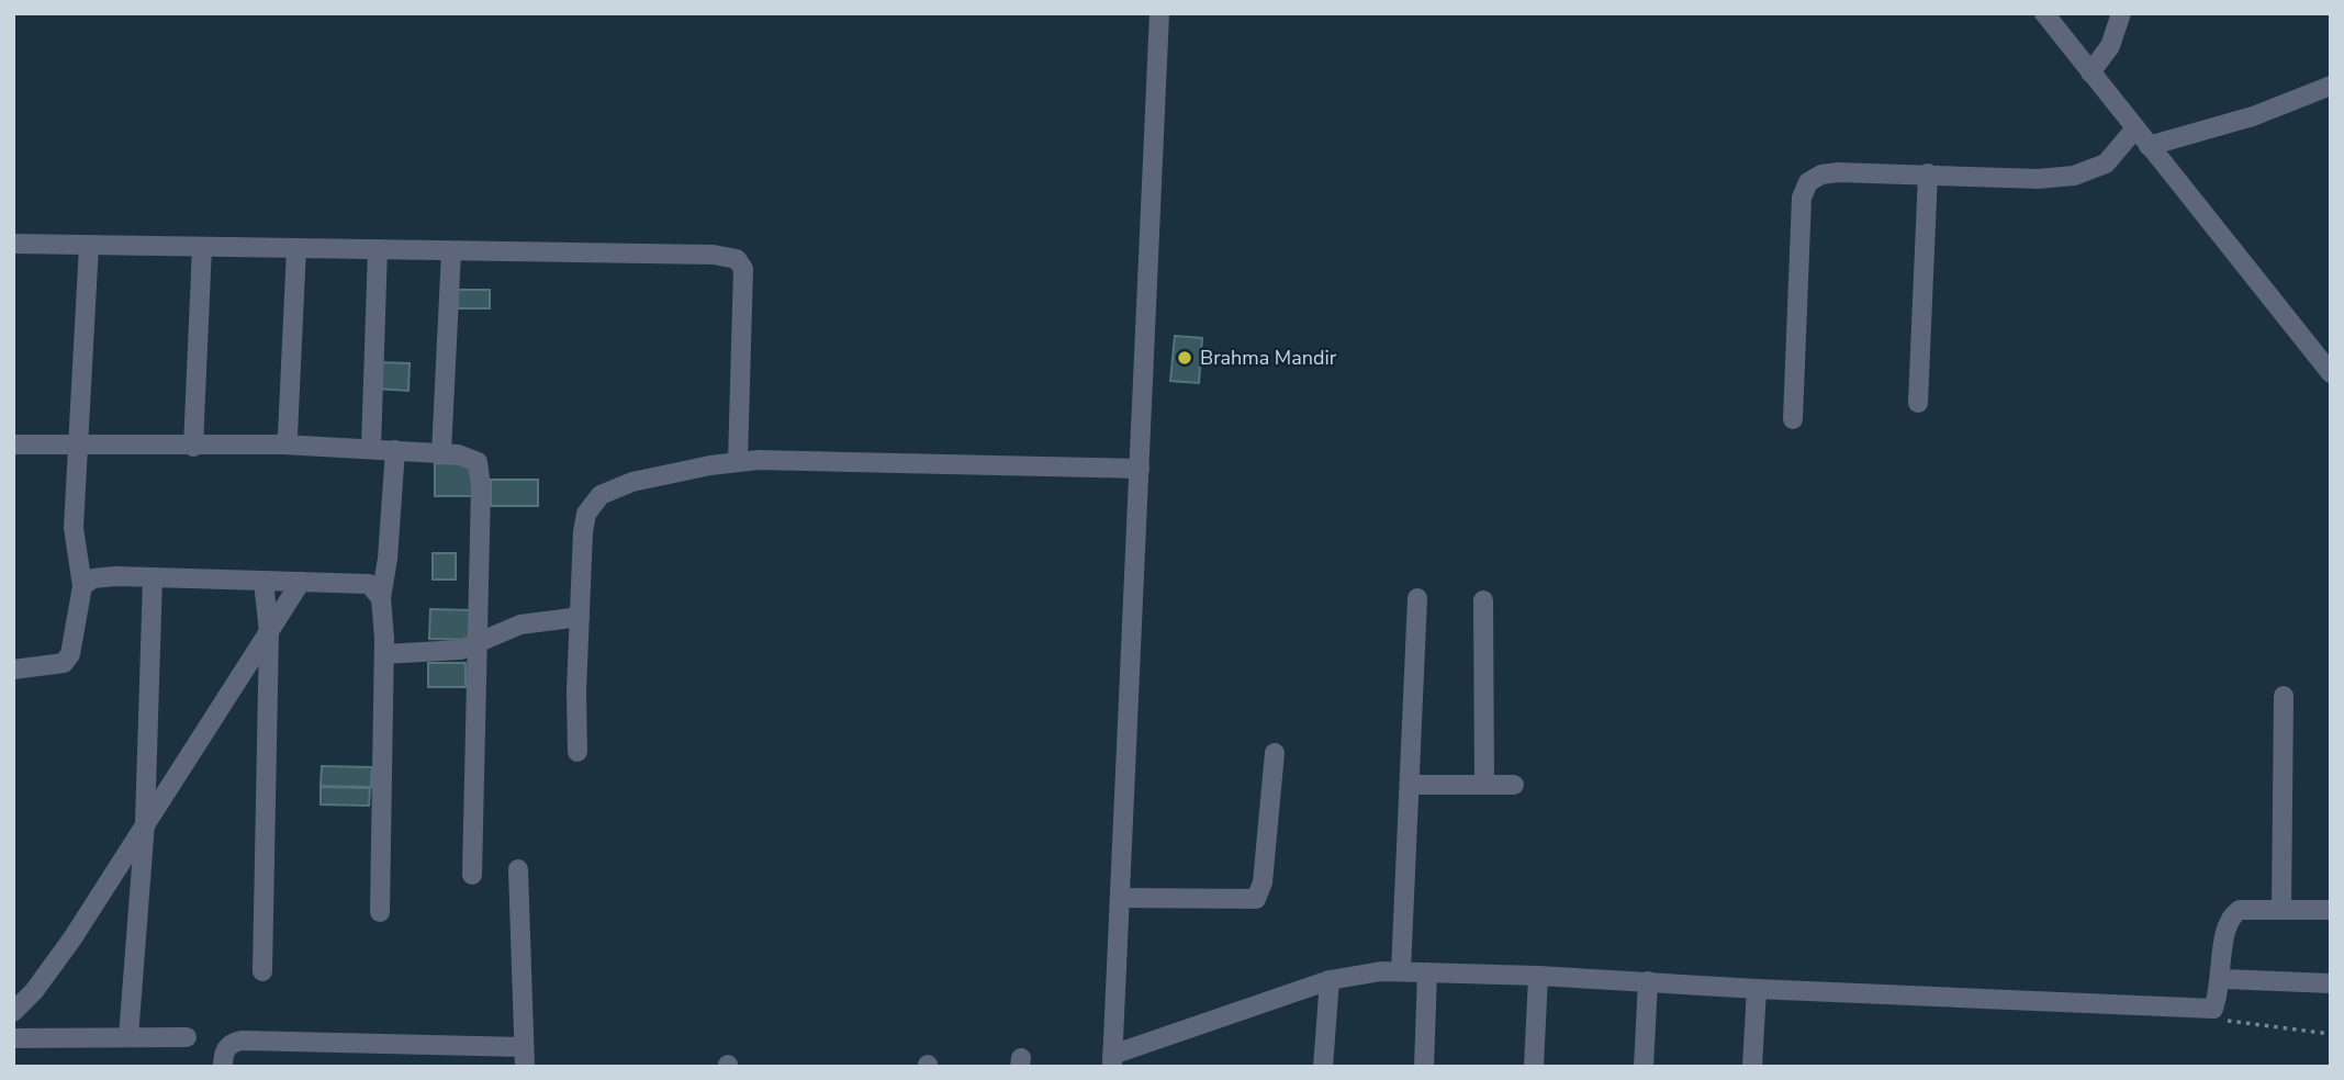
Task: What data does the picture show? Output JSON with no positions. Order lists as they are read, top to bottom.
{
  "places": ["Brahma Mandir"]
}
